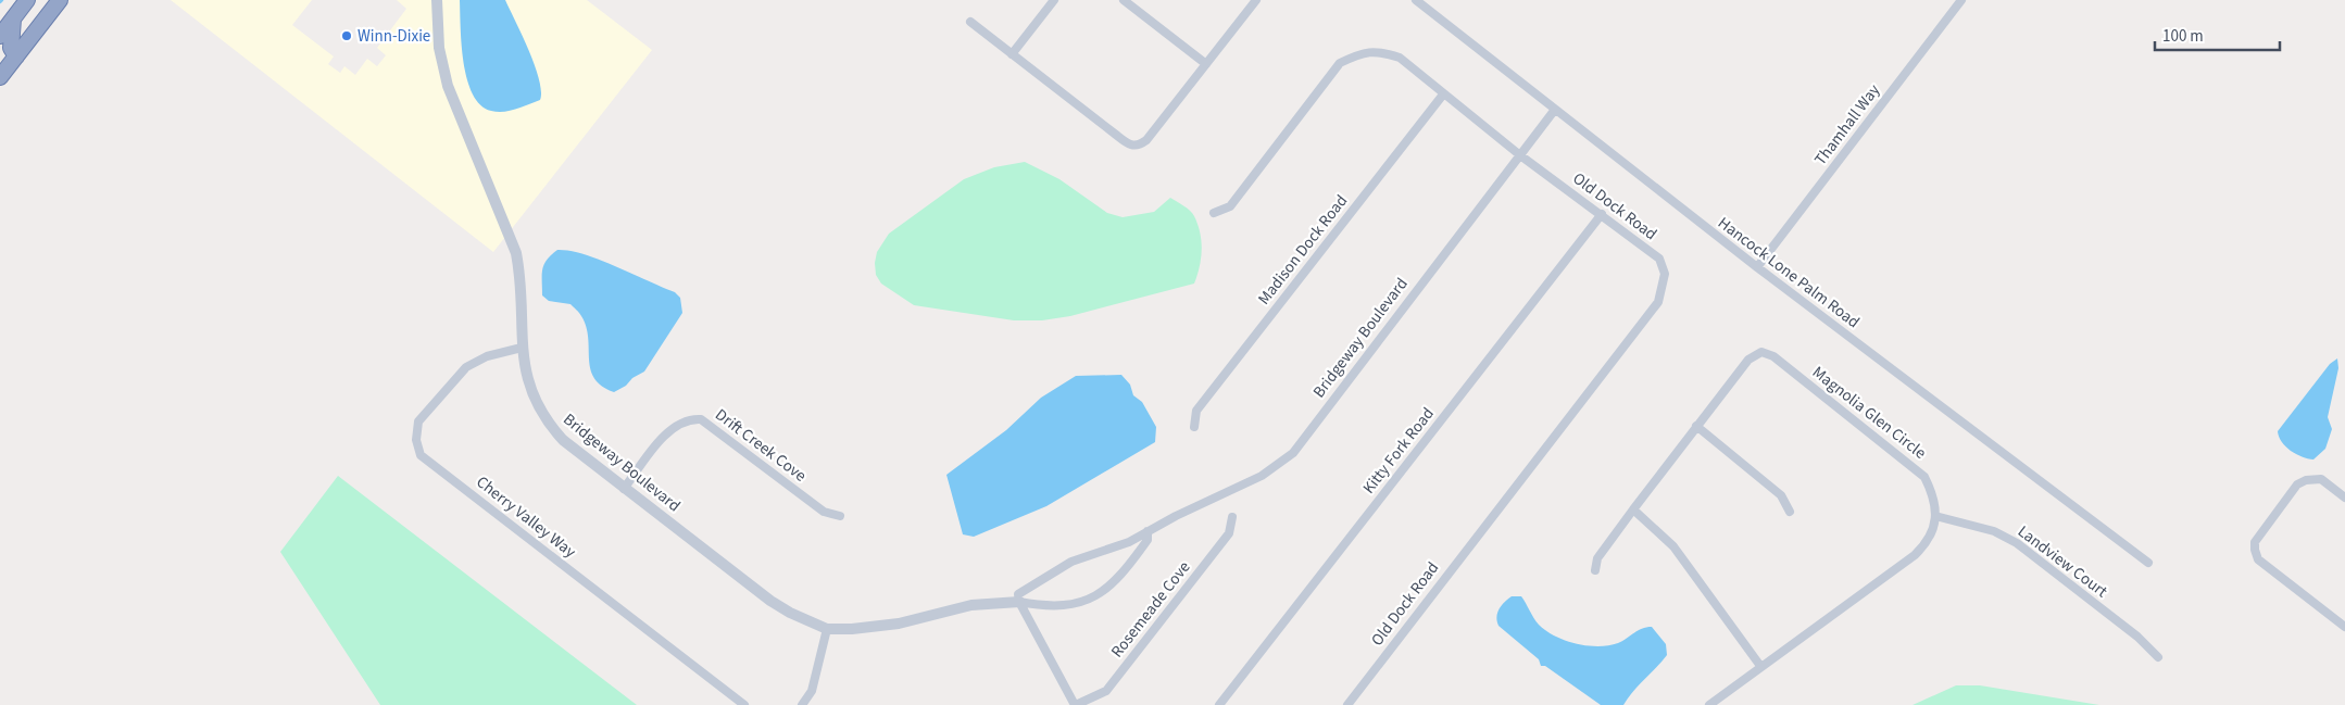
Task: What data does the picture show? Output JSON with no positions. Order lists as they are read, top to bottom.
{
  "streets": {
    "street": [
      "Thamhall Way",
      "Old Dock Road",
      "Madison Dock Road",
      "Hancock Lone Palm Road",
      "Bridgeway Boulevard",
      "Magnolia Glen Circle",
      "Drift Creek Cove",
      "Kitty Fork Road",
      "Cherry Valley Way",
      "Landview Court",
      "Rosemeade Cove"
    ]
  },
  "crossings": [
    ["Thamhall Way", "Hancock Lone Palm Road"],
    ["Old Dock Road", "Madison Dock Road"],
    ["Old Dock Road", "Bridgeway Boulevard"],
    ["Old Dock Road", "Kitty Fork Road"],
    ["Hancock Lone Palm Road", "Bridgeway Boulevard"],
    ["Bridgeway Boulevard", "Drift Creek Cove"],
    ["Bridgeway Boulevard", "Cherry Valley Way"],
    ["Magnolia Glen Circle", "Landview Court"]
  ],
  "places": ["Winn-Dixie"],
  "scale_bar": "100 m"
}
